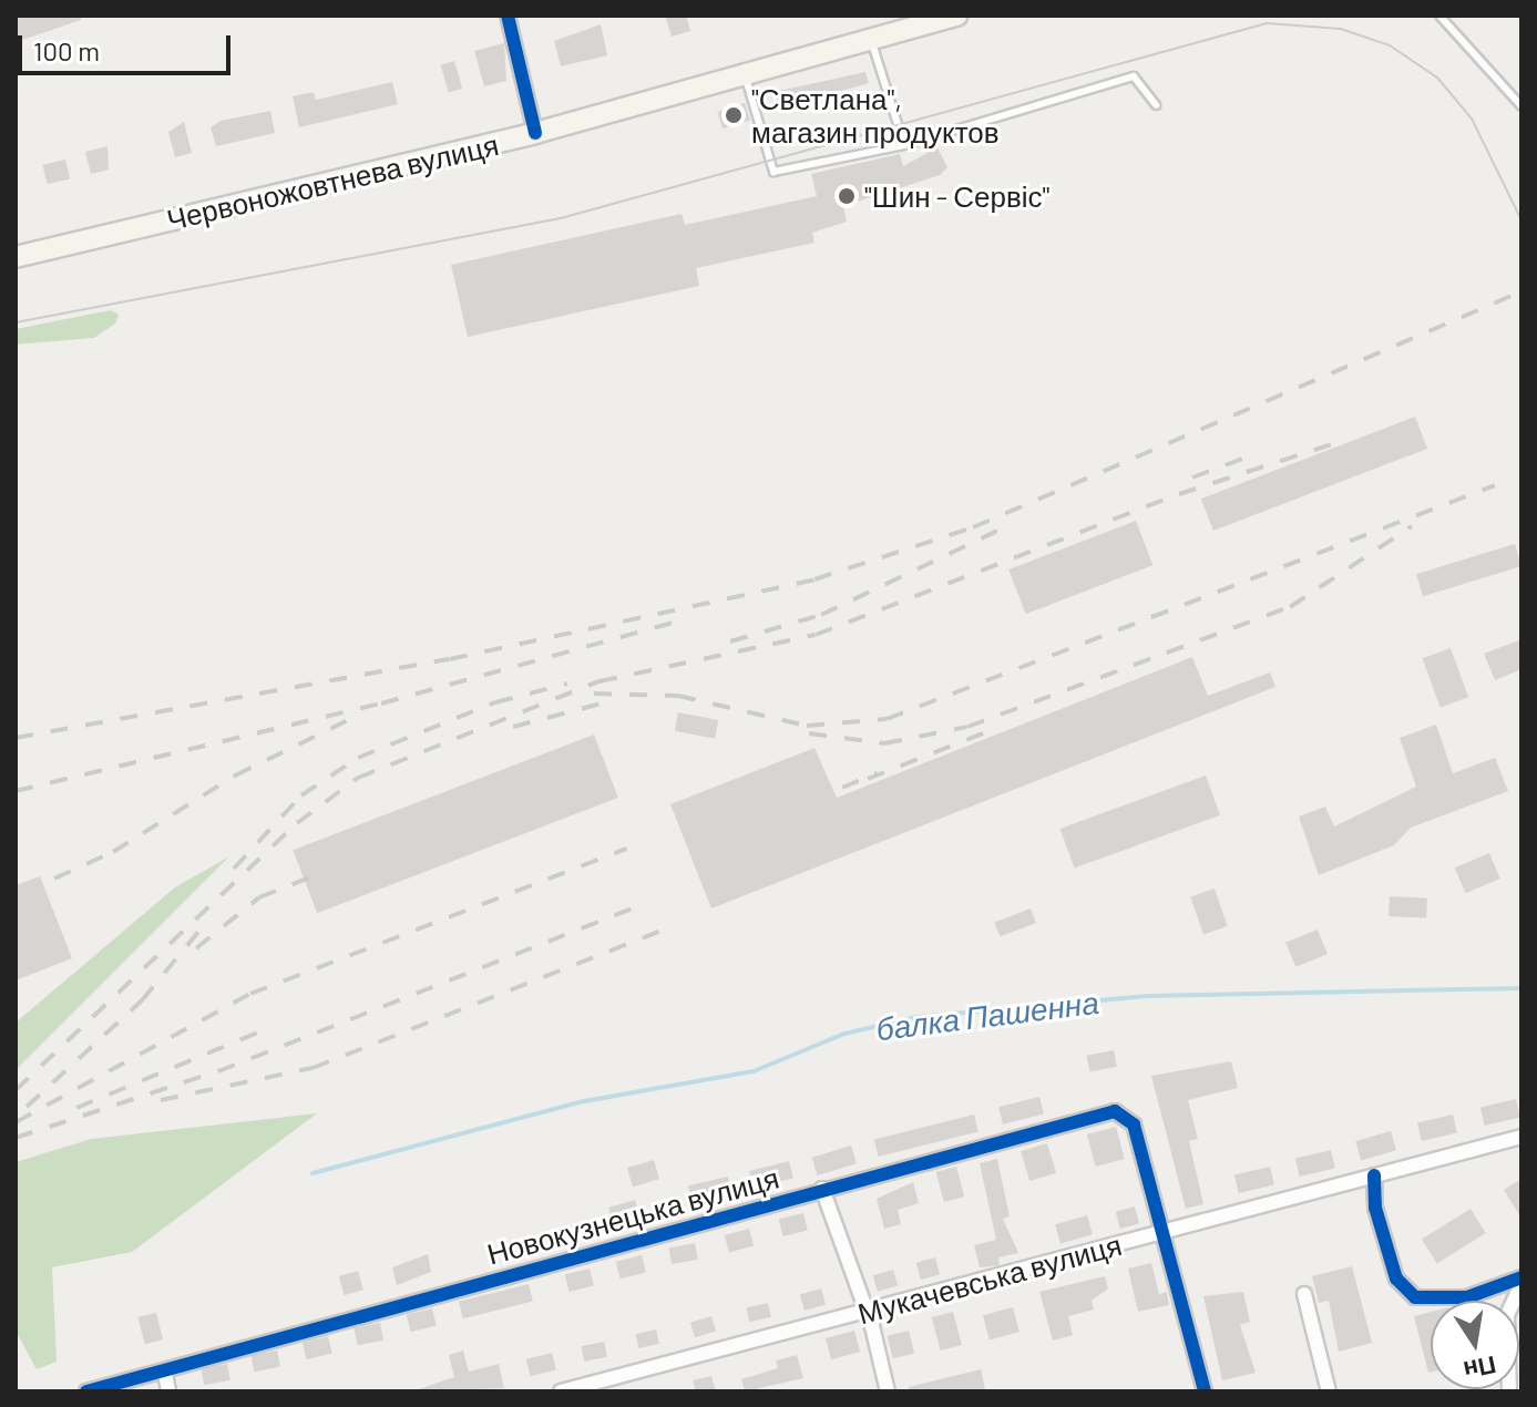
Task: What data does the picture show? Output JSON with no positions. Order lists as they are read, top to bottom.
{
  "streets": {
    "main road": ["Червоножовтнева вулиця"],
    "street": ["Новокузнецька вулиця", "Мукачевська вулиця"]
  },
  "crossings": [
    ["Новокузнецька вулиця", "Мукачевська вулиця"]
  ],
  "water": ["балка Пашенна"],
  "places": ["\"Светлана\", магазин продуктов", "\"Шин - Сервіс\""],
  "scale_bar": "100 m",
  "north": "bottom"
}
